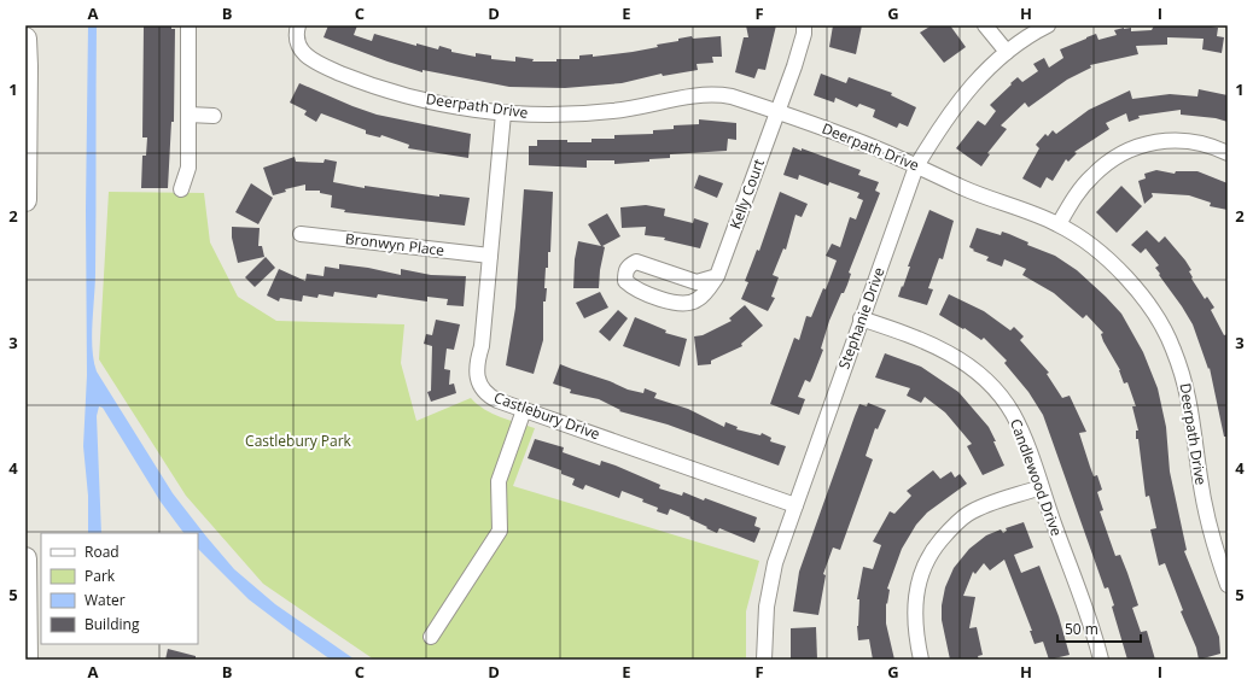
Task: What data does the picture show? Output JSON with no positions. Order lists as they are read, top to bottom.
{
  "streets": {
    "street": [
      "Deerpath Drive",
      "Kelly Court",
      "Bronwyn Place",
      "Stephanie Drive",
      "Castlebury Drive",
      "Candlewood Drive"
    ]
  },
  "crossings": [
    ["Deerpath Drive", "Kelly Court"],
    ["Deerpath Drive", "Stephanie Drive"],
    ["Deerpath Drive", "Castlebury Drive"],
    ["Bronwyn Place", "Castlebury Drive"],
    ["Stephanie Drive", "Castlebury Drive"],
    ["Stephanie Drive", "Candlewood Drive"]
  ],
  "parks": ["Castlebury Park"],
  "legend": [
    "Road",
    "Park",
    "Water",
    "Building"
  ],
  "scale_bar": "50 m",
  "grid": {
    "columns": [
      "A",
      "B",
      "C",
      "D",
      "E",
      "F",
      "G",
      "H",
      "I"
    ],
    "rows": [
      "1",
      "2",
      "3",
      "4",
      "5"
    ]
  }
}
